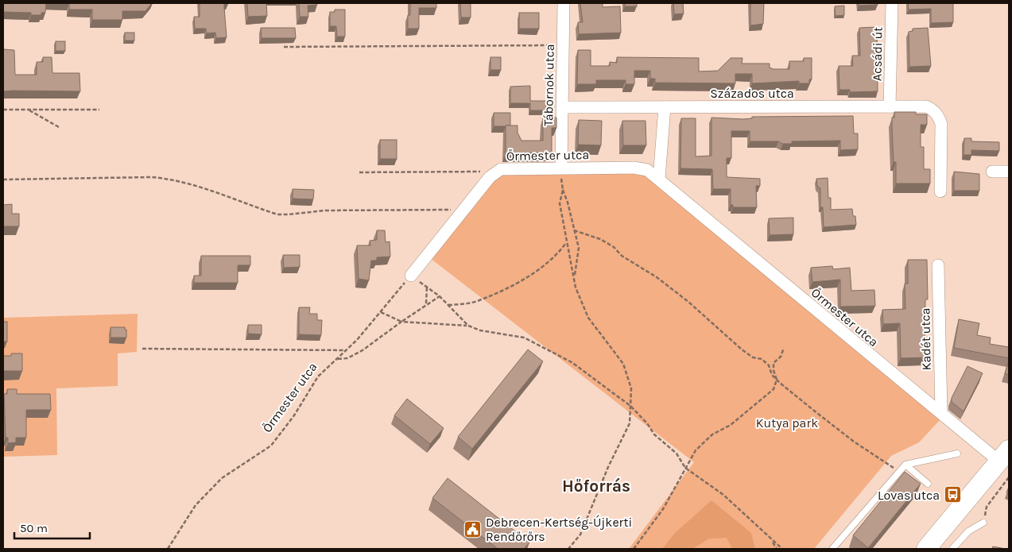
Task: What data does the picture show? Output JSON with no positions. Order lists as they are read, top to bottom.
{
  "streets": {
    "street": [
      "Acsádi út",
      "Tábornok utca",
      "Százados utca",
      "Őrmester utca",
      "Kadét utca"
    ]
  },
  "crossings": [
    ["Acsádi út", "Százados utca"],
    ["Tábornok utca", "Százados utca"],
    ["Tábornok utca", "Őrmester utca"],
    ["Őrmester utca", "Kadét utca"]
  ],
  "districts": ["Hőforrás"],
  "parks": ["Kutya park"],
  "places": {
    "bus stop": ["Lovas utca"],
    "public building": ["Debrecen-Kertség-Újkerti Rendőrőrs"]
  },
  "scale_bar": "50 m"
}
